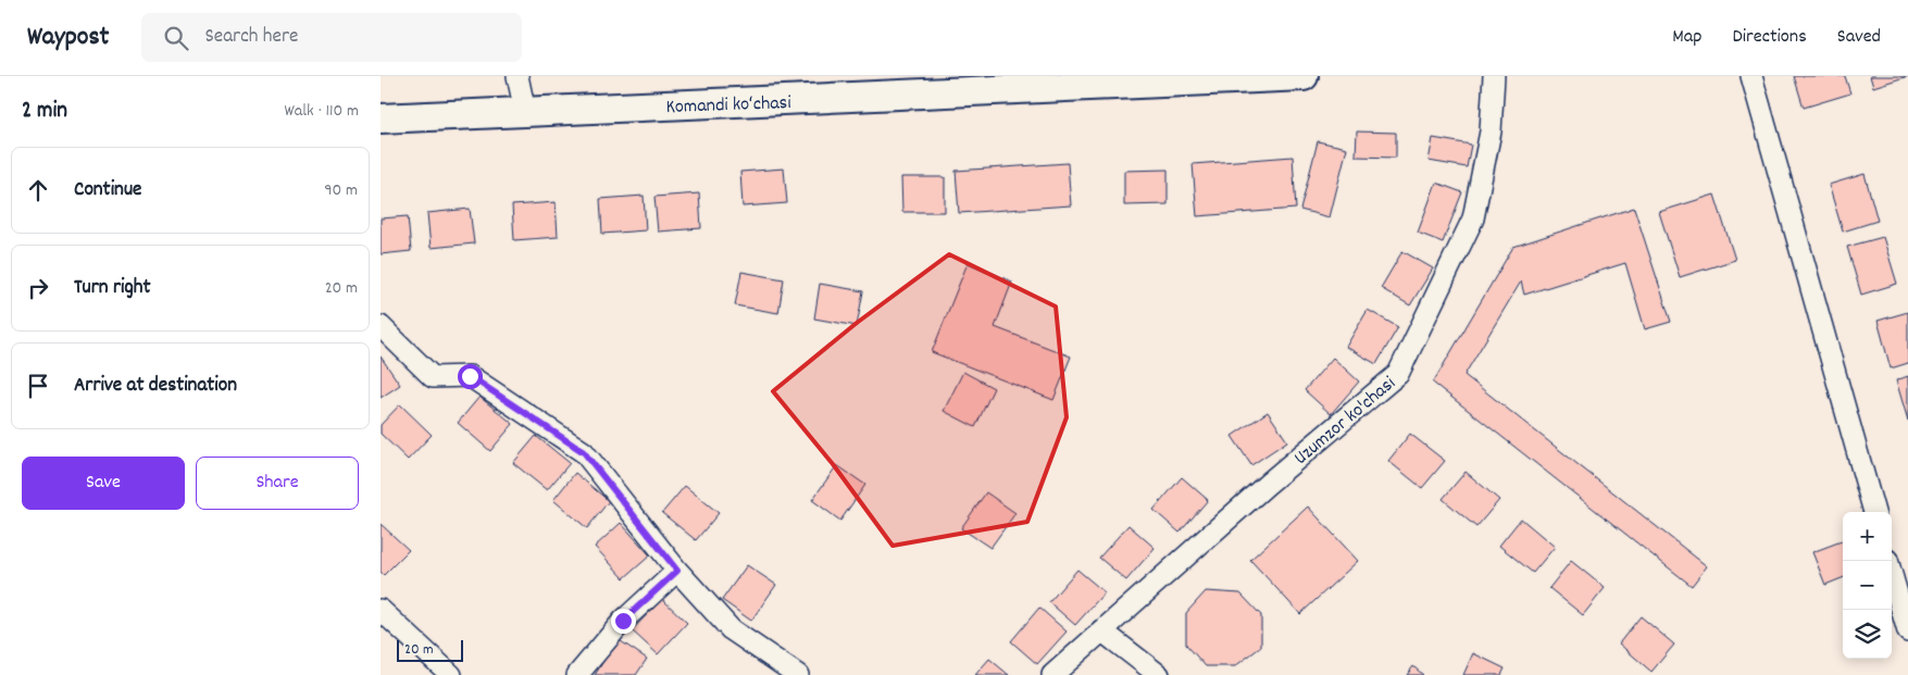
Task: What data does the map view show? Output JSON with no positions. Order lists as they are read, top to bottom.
{
  "streets": {
    "main road": ["Komandi ko‘chasi"],
    "street": ["Uzumzor ko'chasi"]
  },
  "scale_bar": "20 m",
  "page": {
    "header": "Waypost",
    "search": "Search here",
    "nav": ["Map", "Directions", "Saved"],
    "heading": ["2 min", "Walk · 110 m"],
    "list": [
      ["Continue", "90 m"],
      ["Turn right", "20 m"],
      "Arrive at destination"
    ],
    "buttons": ["Save", "Share"],
    "map_buttons": ["+", "−"],
    "scale": "20 m"
  }
}
